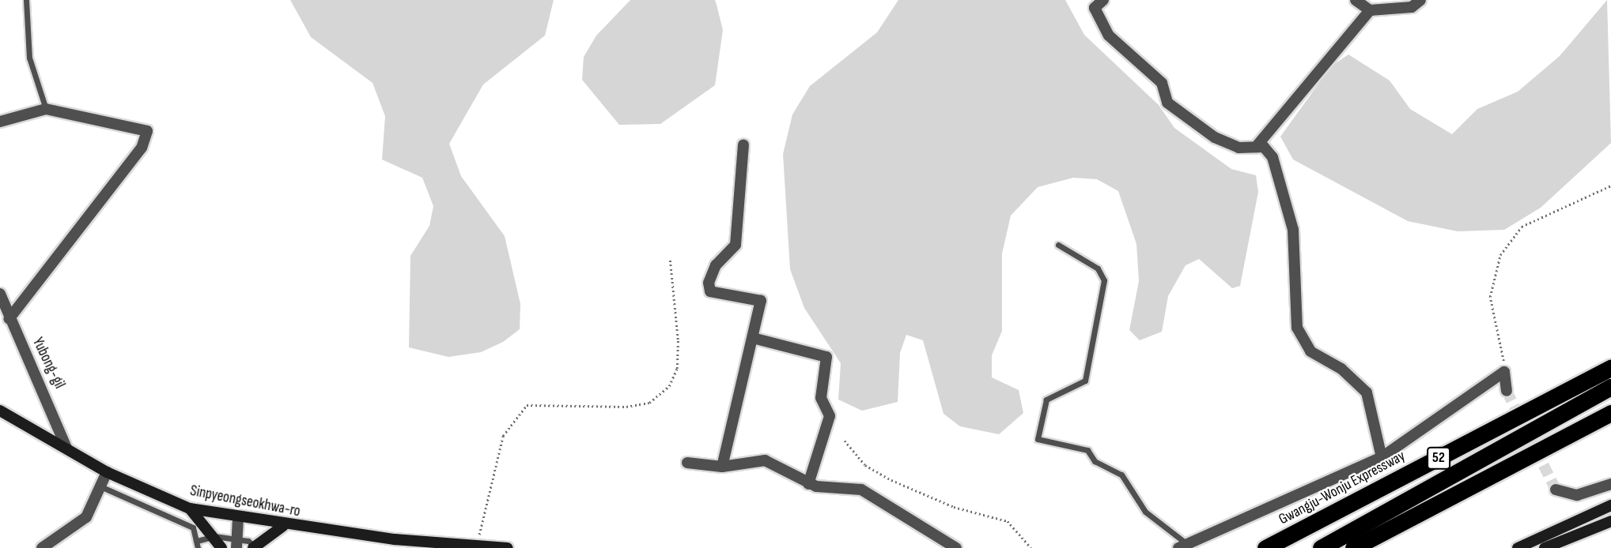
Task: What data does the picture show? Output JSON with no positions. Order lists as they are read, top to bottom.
{
  "streets": {
    "highway": ["52", "Gwangju-Wonju Expressway"],
    "main road": ["Sinpyeongseokhwa-ro"],
    "street": ["Yubong-gil"]
  },
  "crossings": [
    ["Yubong-gil", "Sinpyeongseokhwa-ro"]
  ]
}
